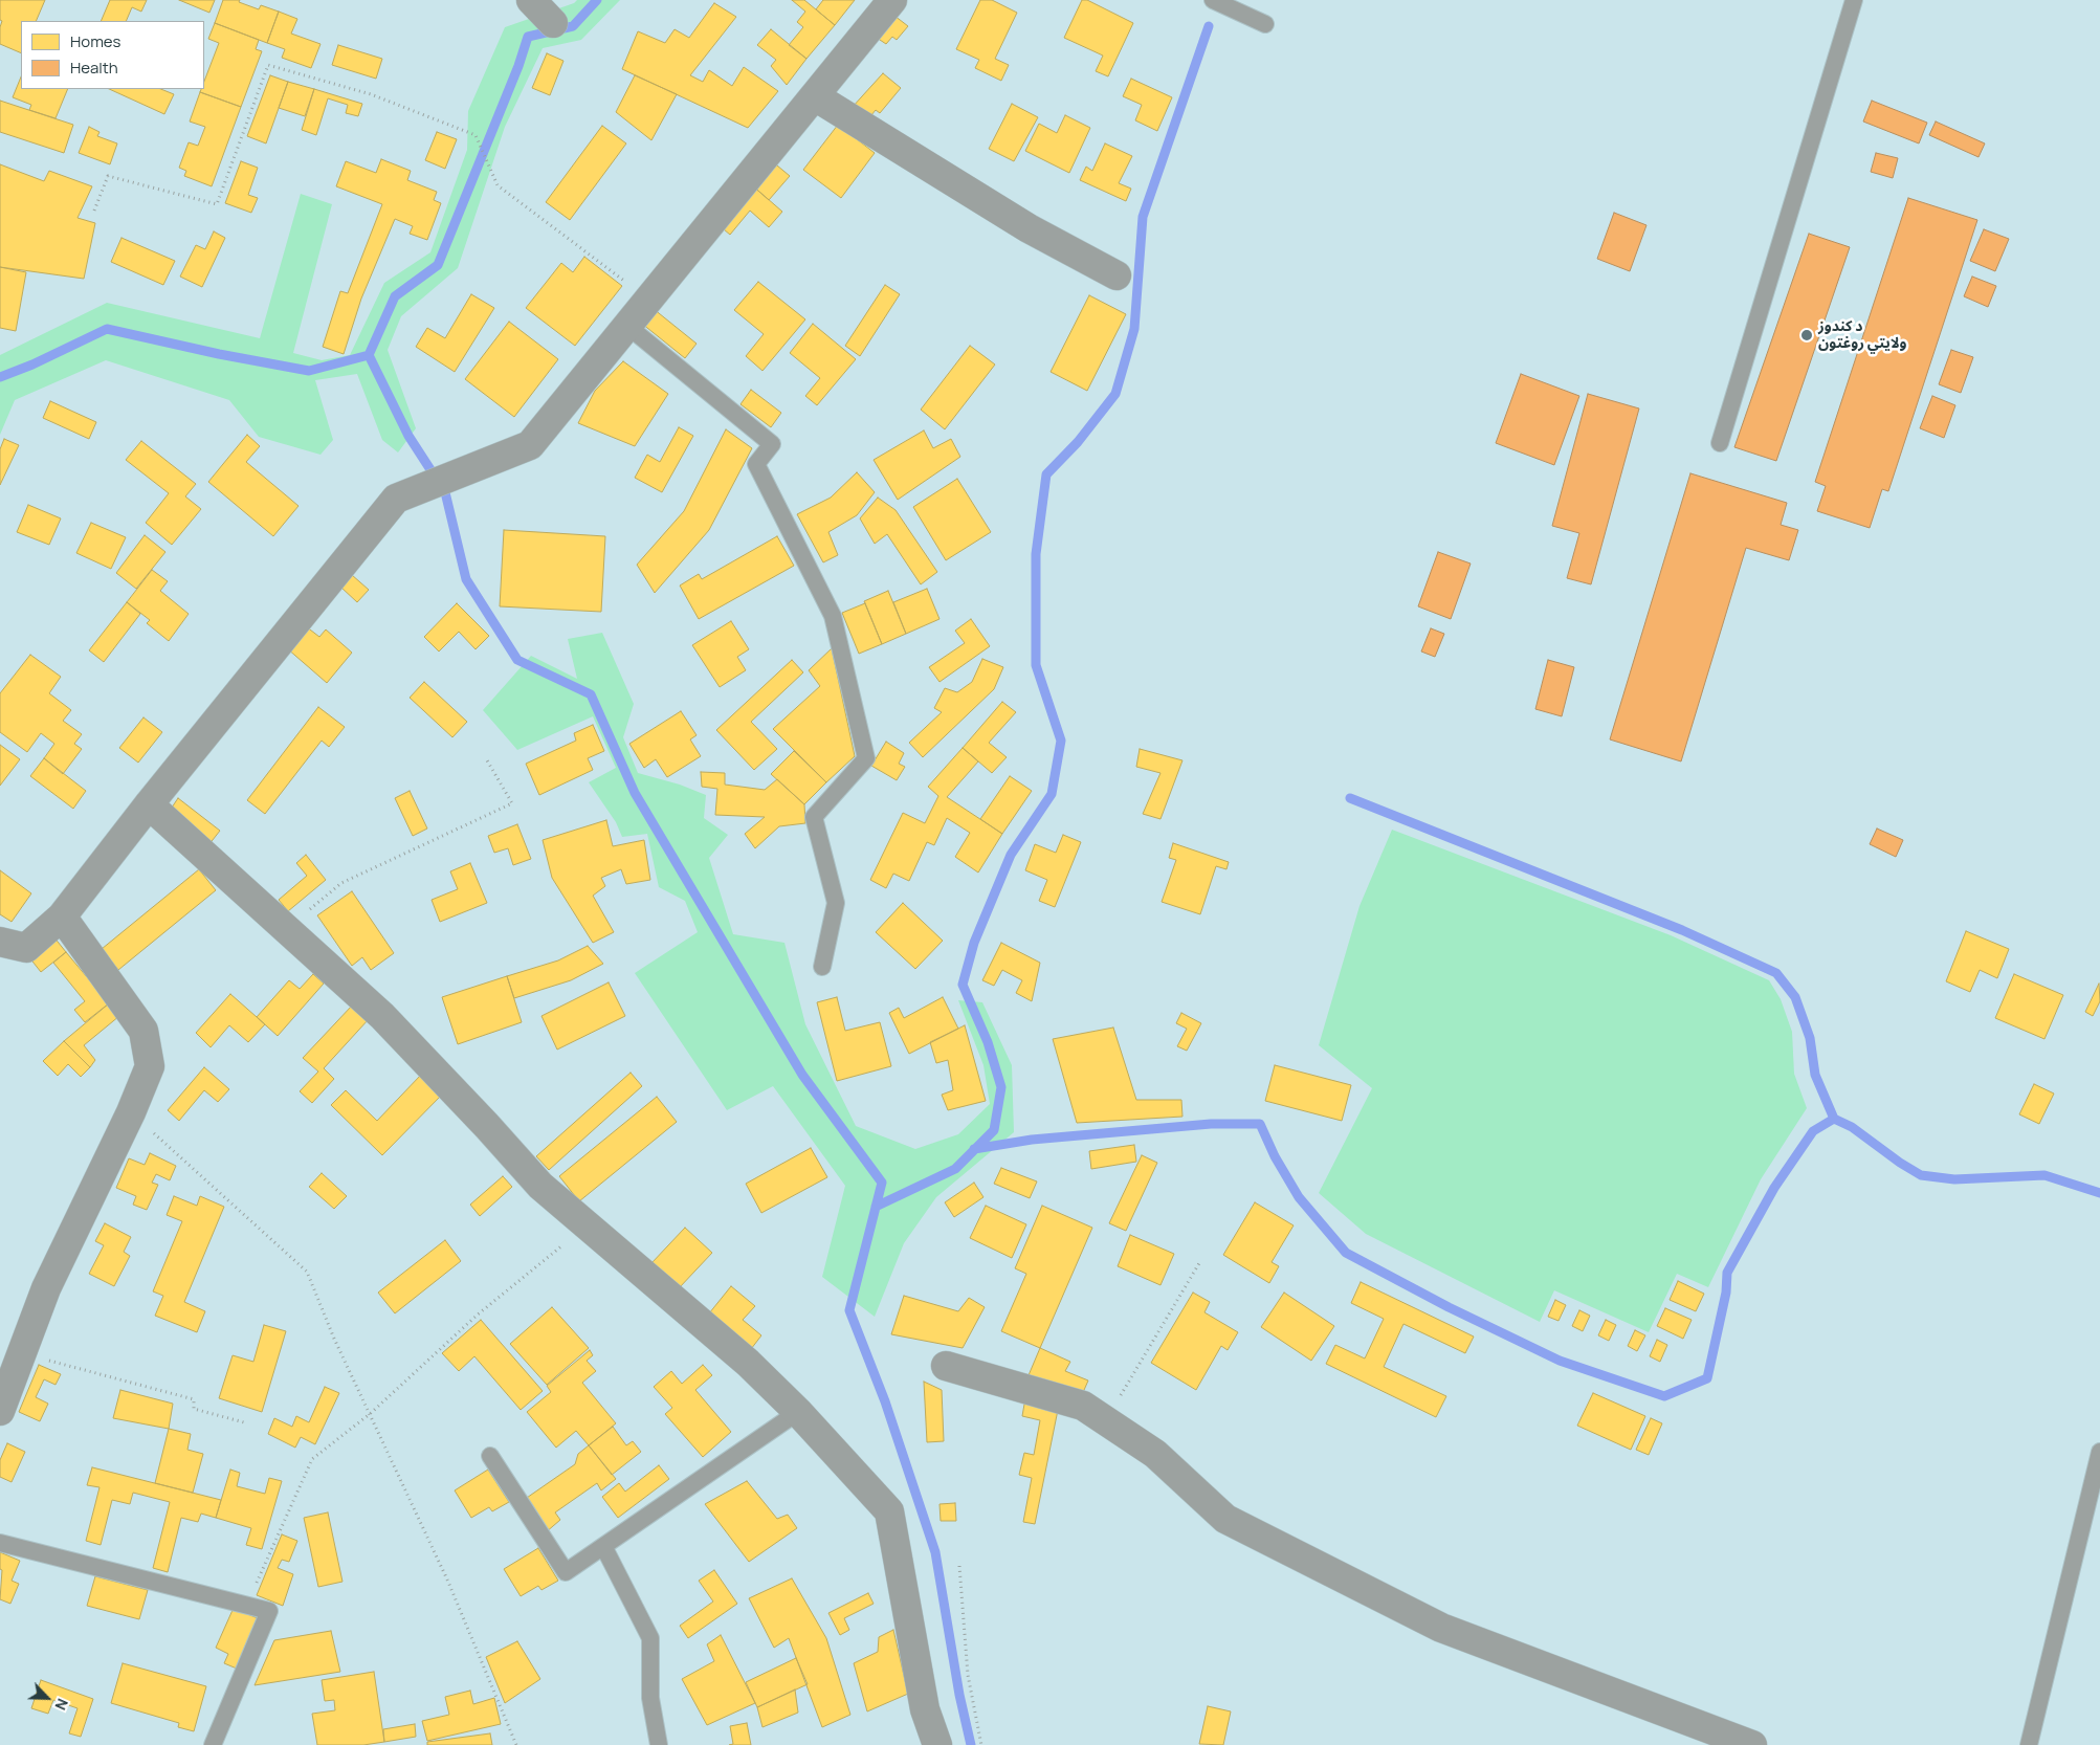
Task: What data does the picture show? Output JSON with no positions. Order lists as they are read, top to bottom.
{
  "places": ["د کندوز ولایتي روغتون"],
  "legend": ["Homes", "Health"],
  "north": "bottom right"
}
